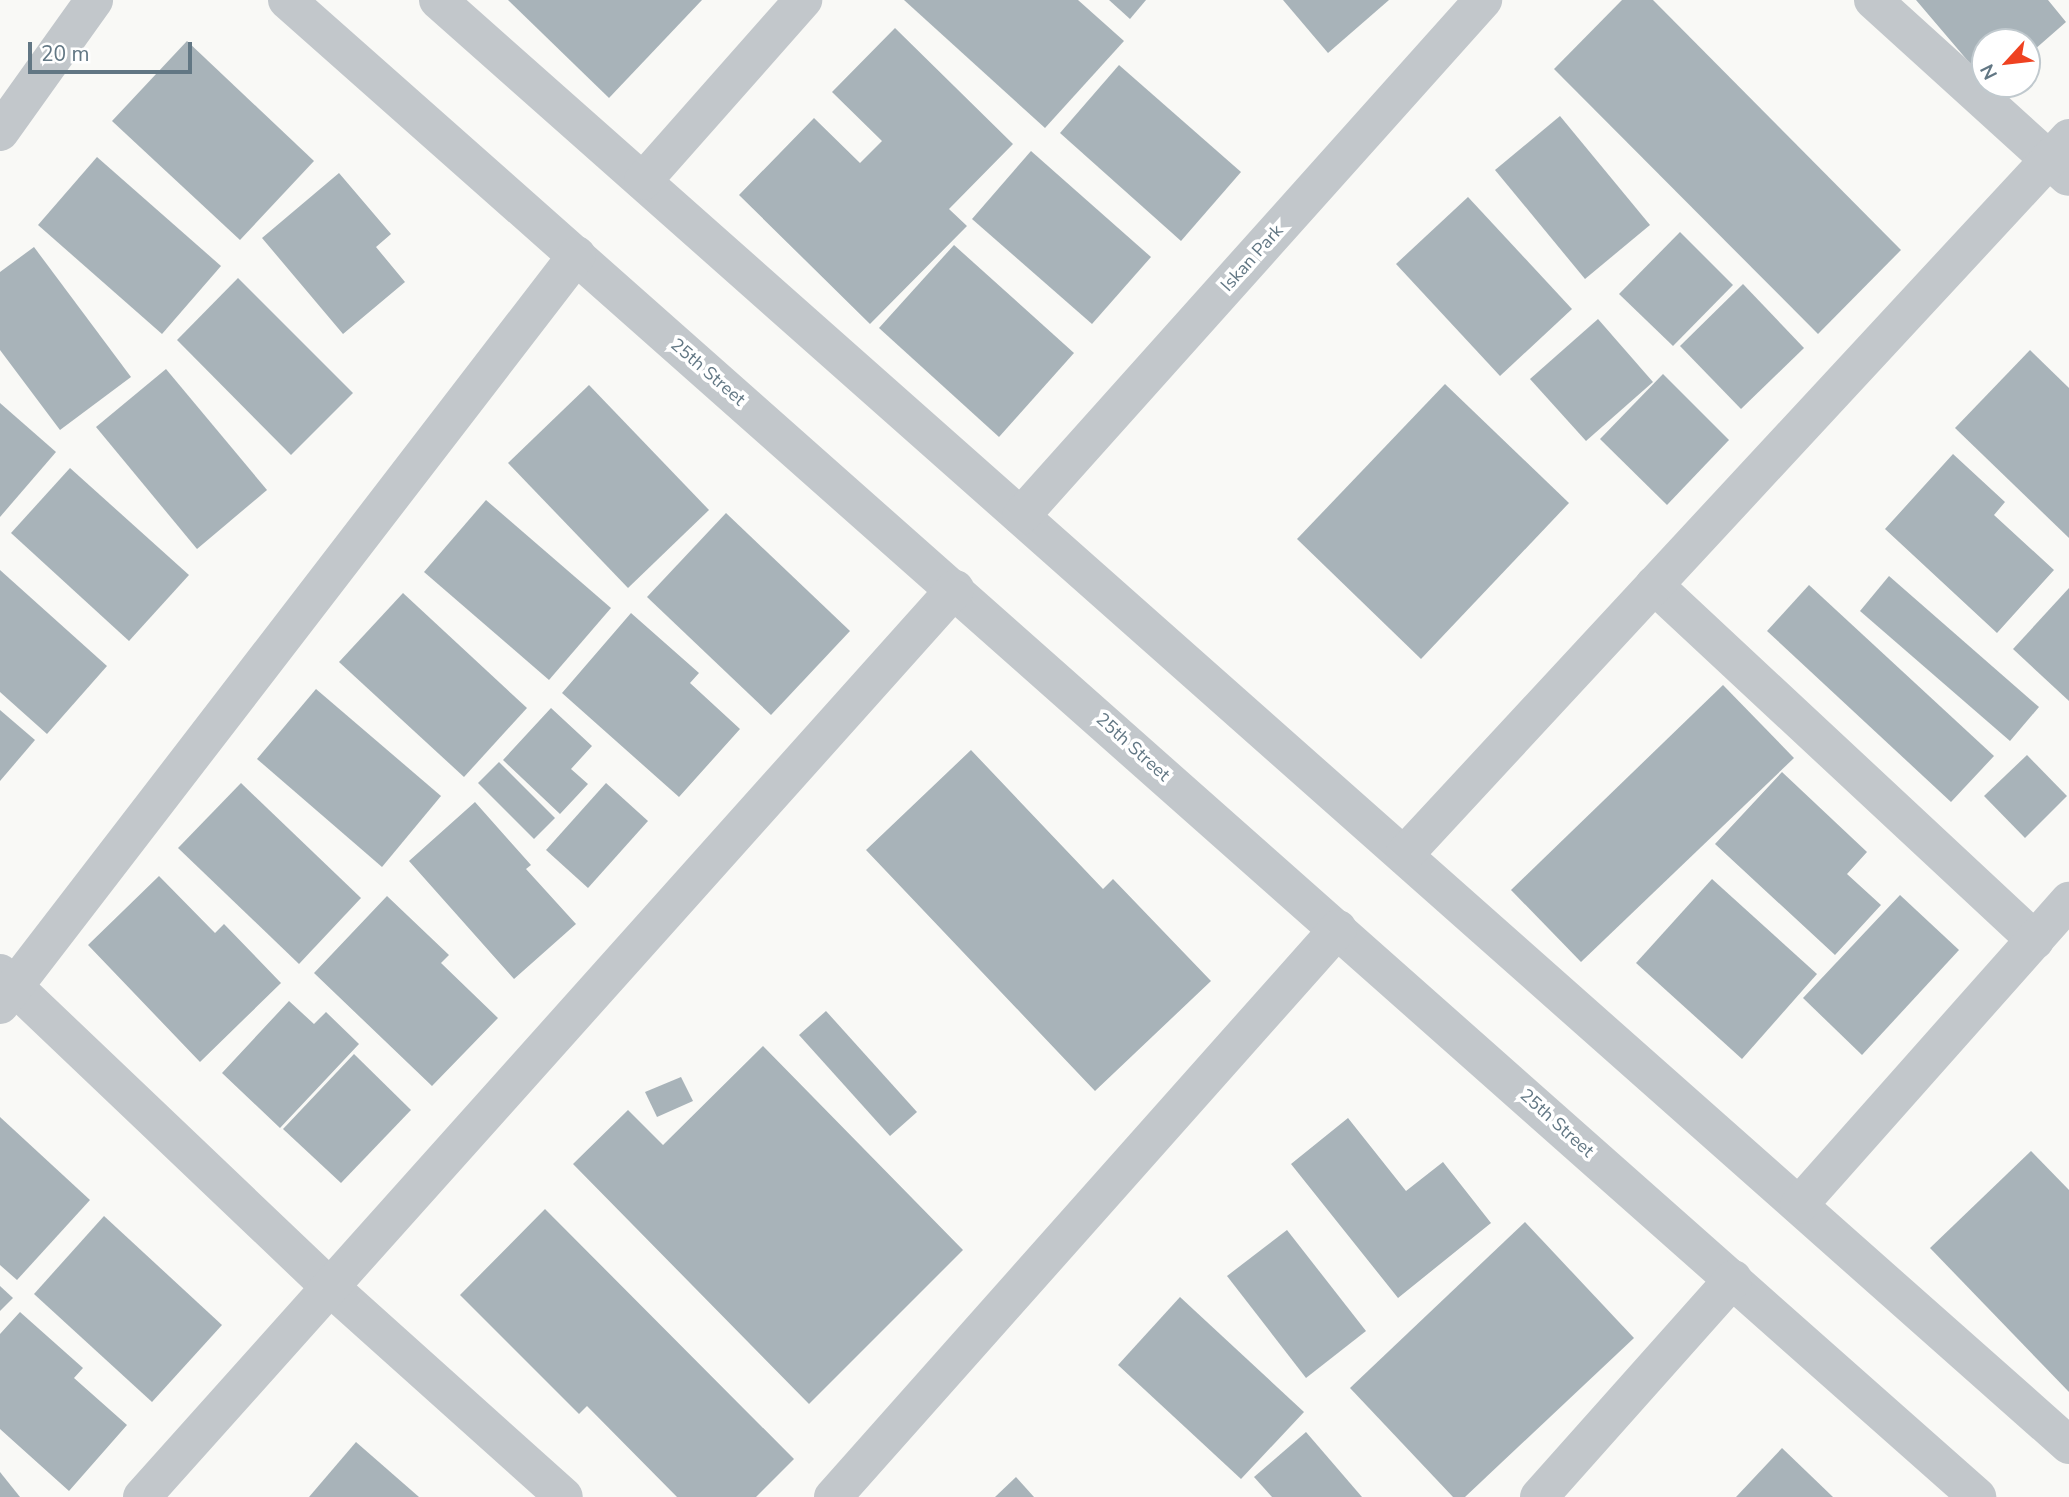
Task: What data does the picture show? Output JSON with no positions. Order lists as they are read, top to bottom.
{
  "streets": {
    "street": ["Iskan Park", "25th Street"]
  },
  "scale_bar": "20 m",
  "north": "bottom left"
}
